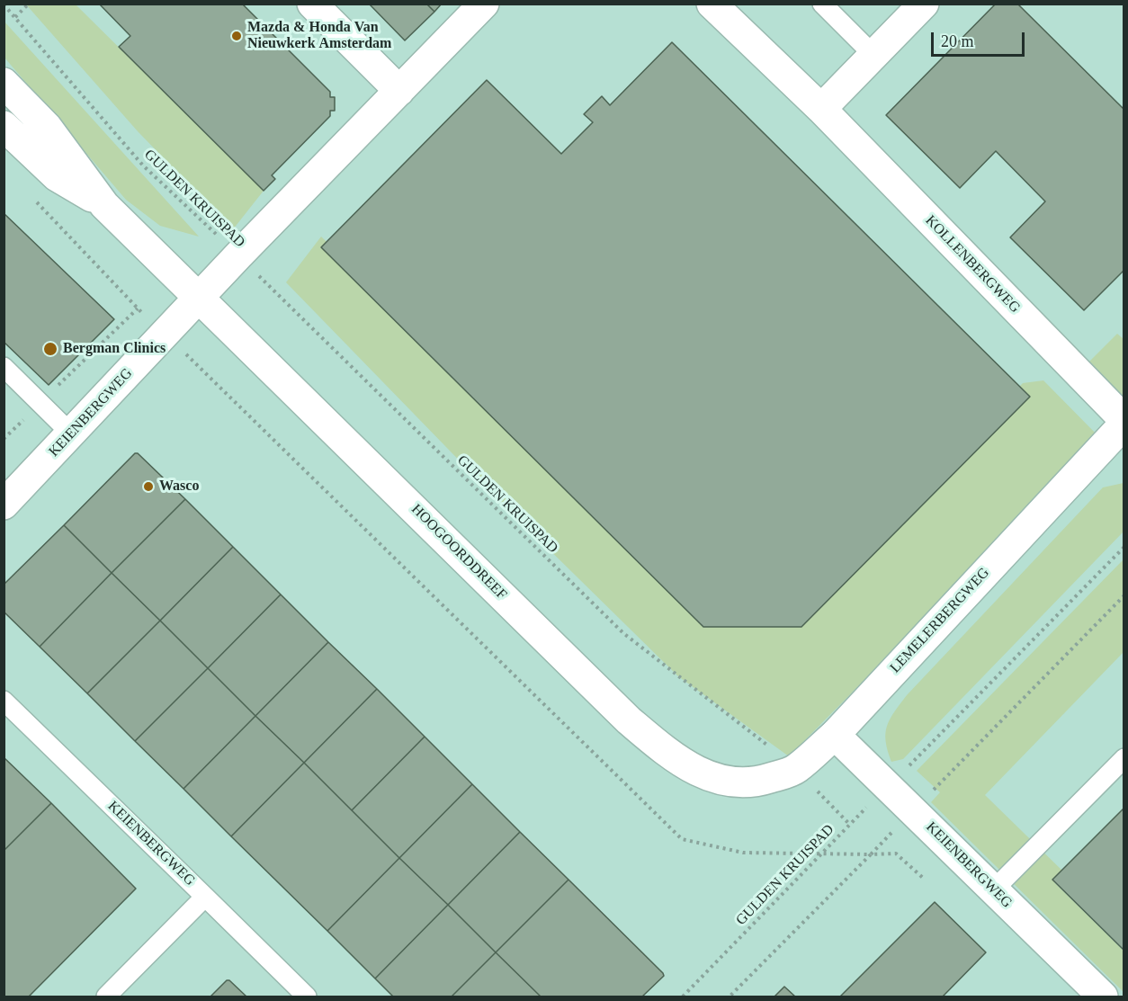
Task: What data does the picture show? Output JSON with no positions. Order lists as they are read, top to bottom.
{
  "streets": {
    "street": [
      "KOLLENBERGWEG",
      "KEIENBERGWEG",
      "HOOGOORDDREEF",
      "LEMELERBERGWEG"
    ],
    "path": ["GULDEN KRUISPAD"]
  },
  "crossings": [
    ["GULDEN KRUISPAD", "LEMELERBERGWEG"],
    ["KOLLENBERGWEG", "LEMELERBERGWEG"],
    ["KEIENBERGWEG", "HOOGOORDDREEF"],
    ["KEIENBERGWEG", "LEMELERBERGWEG"],
    ["HOOGOORDDREEF", "LEMELERBERGWEG"]
  ],
  "places": ["Mazda & Honda Van Nieuwkerk Amsterdam", "Bergman Clinics", "Wasco"],
  "scale_bar": "20 m"
}
